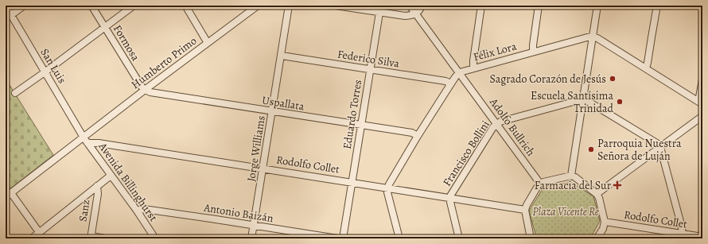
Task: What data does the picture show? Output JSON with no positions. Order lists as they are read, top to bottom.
{
  "streets": {
    "street": [
      "Formosa",
      "Félix Lora",
      "Federico Silva",
      "Humberto Primo",
      "San Luis",
      "Uspallata",
      "Eduardo Torres",
      "Adolfo Bullrich",
      "Jorge Williams",
      "Francisco Bollini",
      "Rodolfo Collet",
      "Avenida Billinghurst",
      "Sanz",
      "Antonio Baizán"
    ]
  },
  "crossings": [
    ["Formosa", "Humberto Primo"],
    ["Formosa", "Uspallata"],
    ["Félix Lora", "Adolfo Bullrich"],
    ["Federico Silva", "Eduardo Torres"],
    ["Federico Silva", "Jorge Williams"],
    ["Humberto Primo", "San Luis"],
    ["Humberto Primo", "Uspallata"],
    ["Humberto Primo", "Avenida Billinghurst"],
    ["San Luis", "Avenida Billinghurst"],
    ["Uspallata", "Eduardo Torres"],
    ["Uspallata", "Jorge Williams"],
    ["Eduardo Torres", "Rodolfo Collet"],
    ["Adolfo Bullrich", "Francisco Bollini"],
    ["Jorge Williams", "Rodolfo Collet"],
    ["Jorge Williams", "Antonio Baizán"],
    ["Francisco Bollini", "Rodolfo Collet"],
    ["Rodolfo Collet", "Avenida Billinghurst"],
    ["Avenida Billinghurst", "Antonio Baizán"]
  ],
  "parks": ["Plaza Vicente Re"],
  "places": {
    "other": ["Sagrado Corazón de Jesús", "Escuela Santísima Trinidad", "Parroquia Nuestra Señora de Luján"],
    "health": ["Farmacia del Sur"]
  }
}
